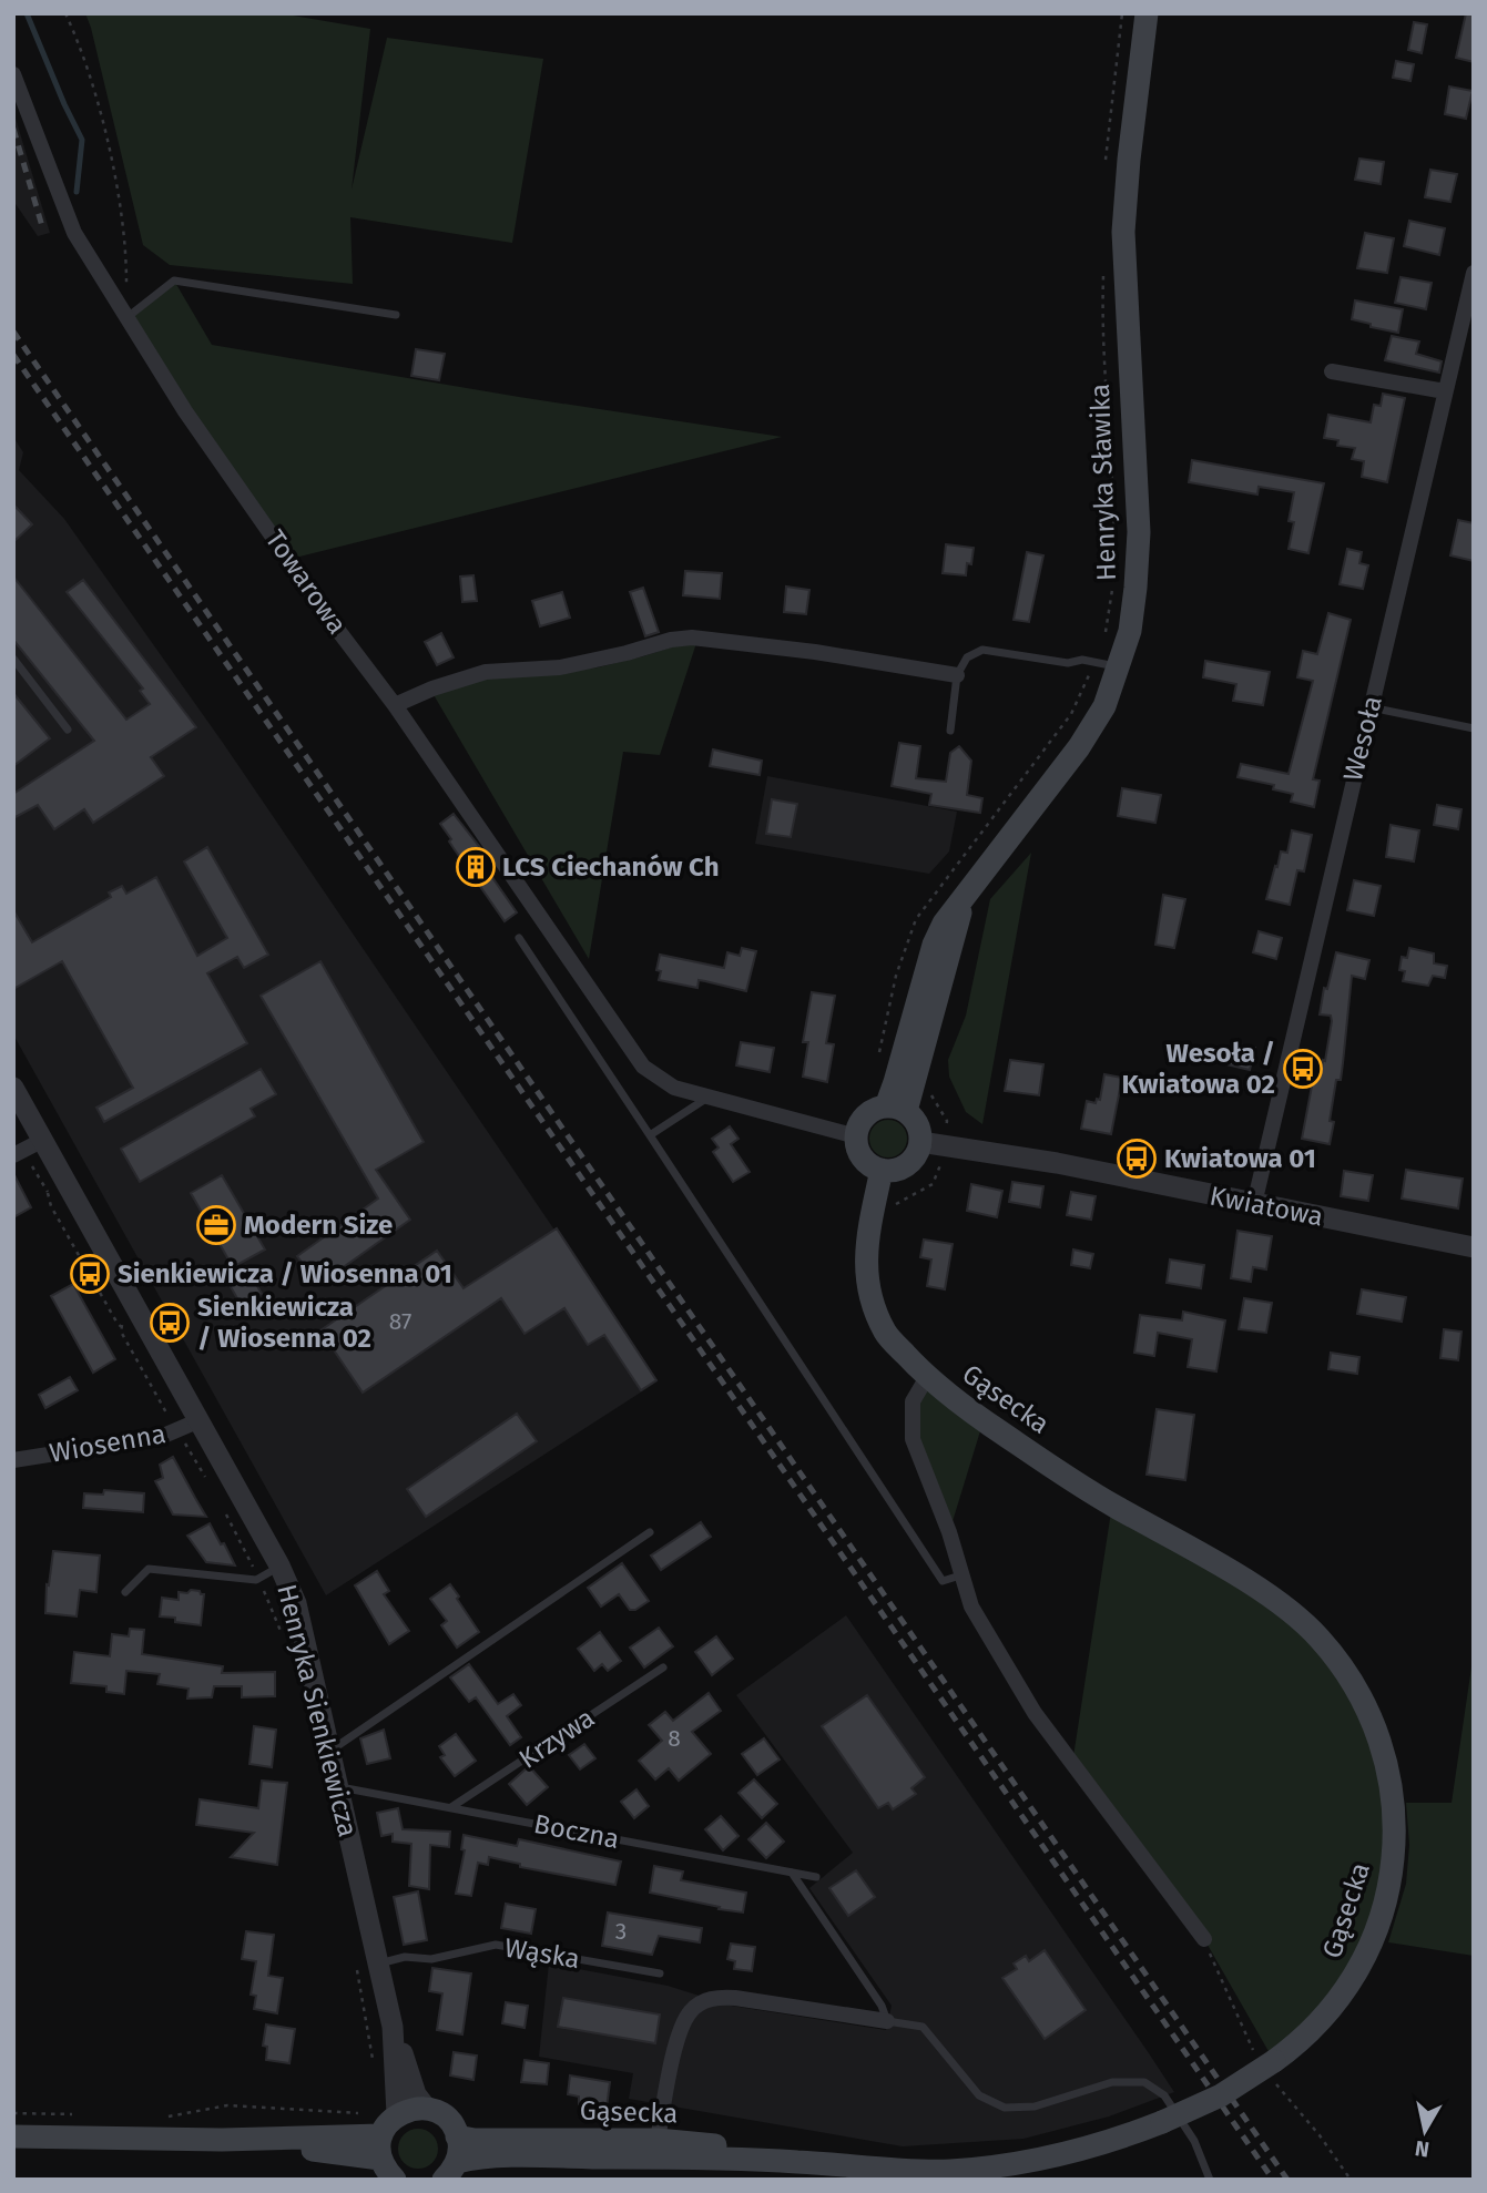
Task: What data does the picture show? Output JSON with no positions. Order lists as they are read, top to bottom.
{
  "streets": {
    "main road": ["Henryka Sławika", "Gąsecka"],
    "street": [
      "Towarowa",
      "Wesoła",
      "Kwiatowa",
      "Wiosenna",
      "Henryka Sienkiewicza"
    ],
    "lane": ["Krzywa", "Boczna", "Wąska"]
  },
  "crossings": [
    ["Henryka Sławika", "Kwiatowa"],
    ["Henryka Sławika", "Gąsecka"],
    ["Wesoła", "Kwiatowa"],
    ["Kwiatowa", "Gąsecka"],
    ["Wiosenna", "Henryka Sienkiewicza"],
    ["Henryka Sienkiewicza", "Boczna"],
    ["Henryka Sienkiewicza", "Wąska"],
    ["Krzywa", "Boczna"]
  ],
  "places": {
    "building": ["LCS Ciechanów Ch"],
    "bus stop": [
      "Wesoła / Kwiatowa 02",
      "Kwiatowa 01",
      "Sienkiewicza / Wiosenna 01",
      "Sienkiewicza / Wiosenna 02"
    ],
    "office": ["Modern Size"]
  },
  "house_numbers": ["87", "8", "3"],
  "north": "bottom"
}
